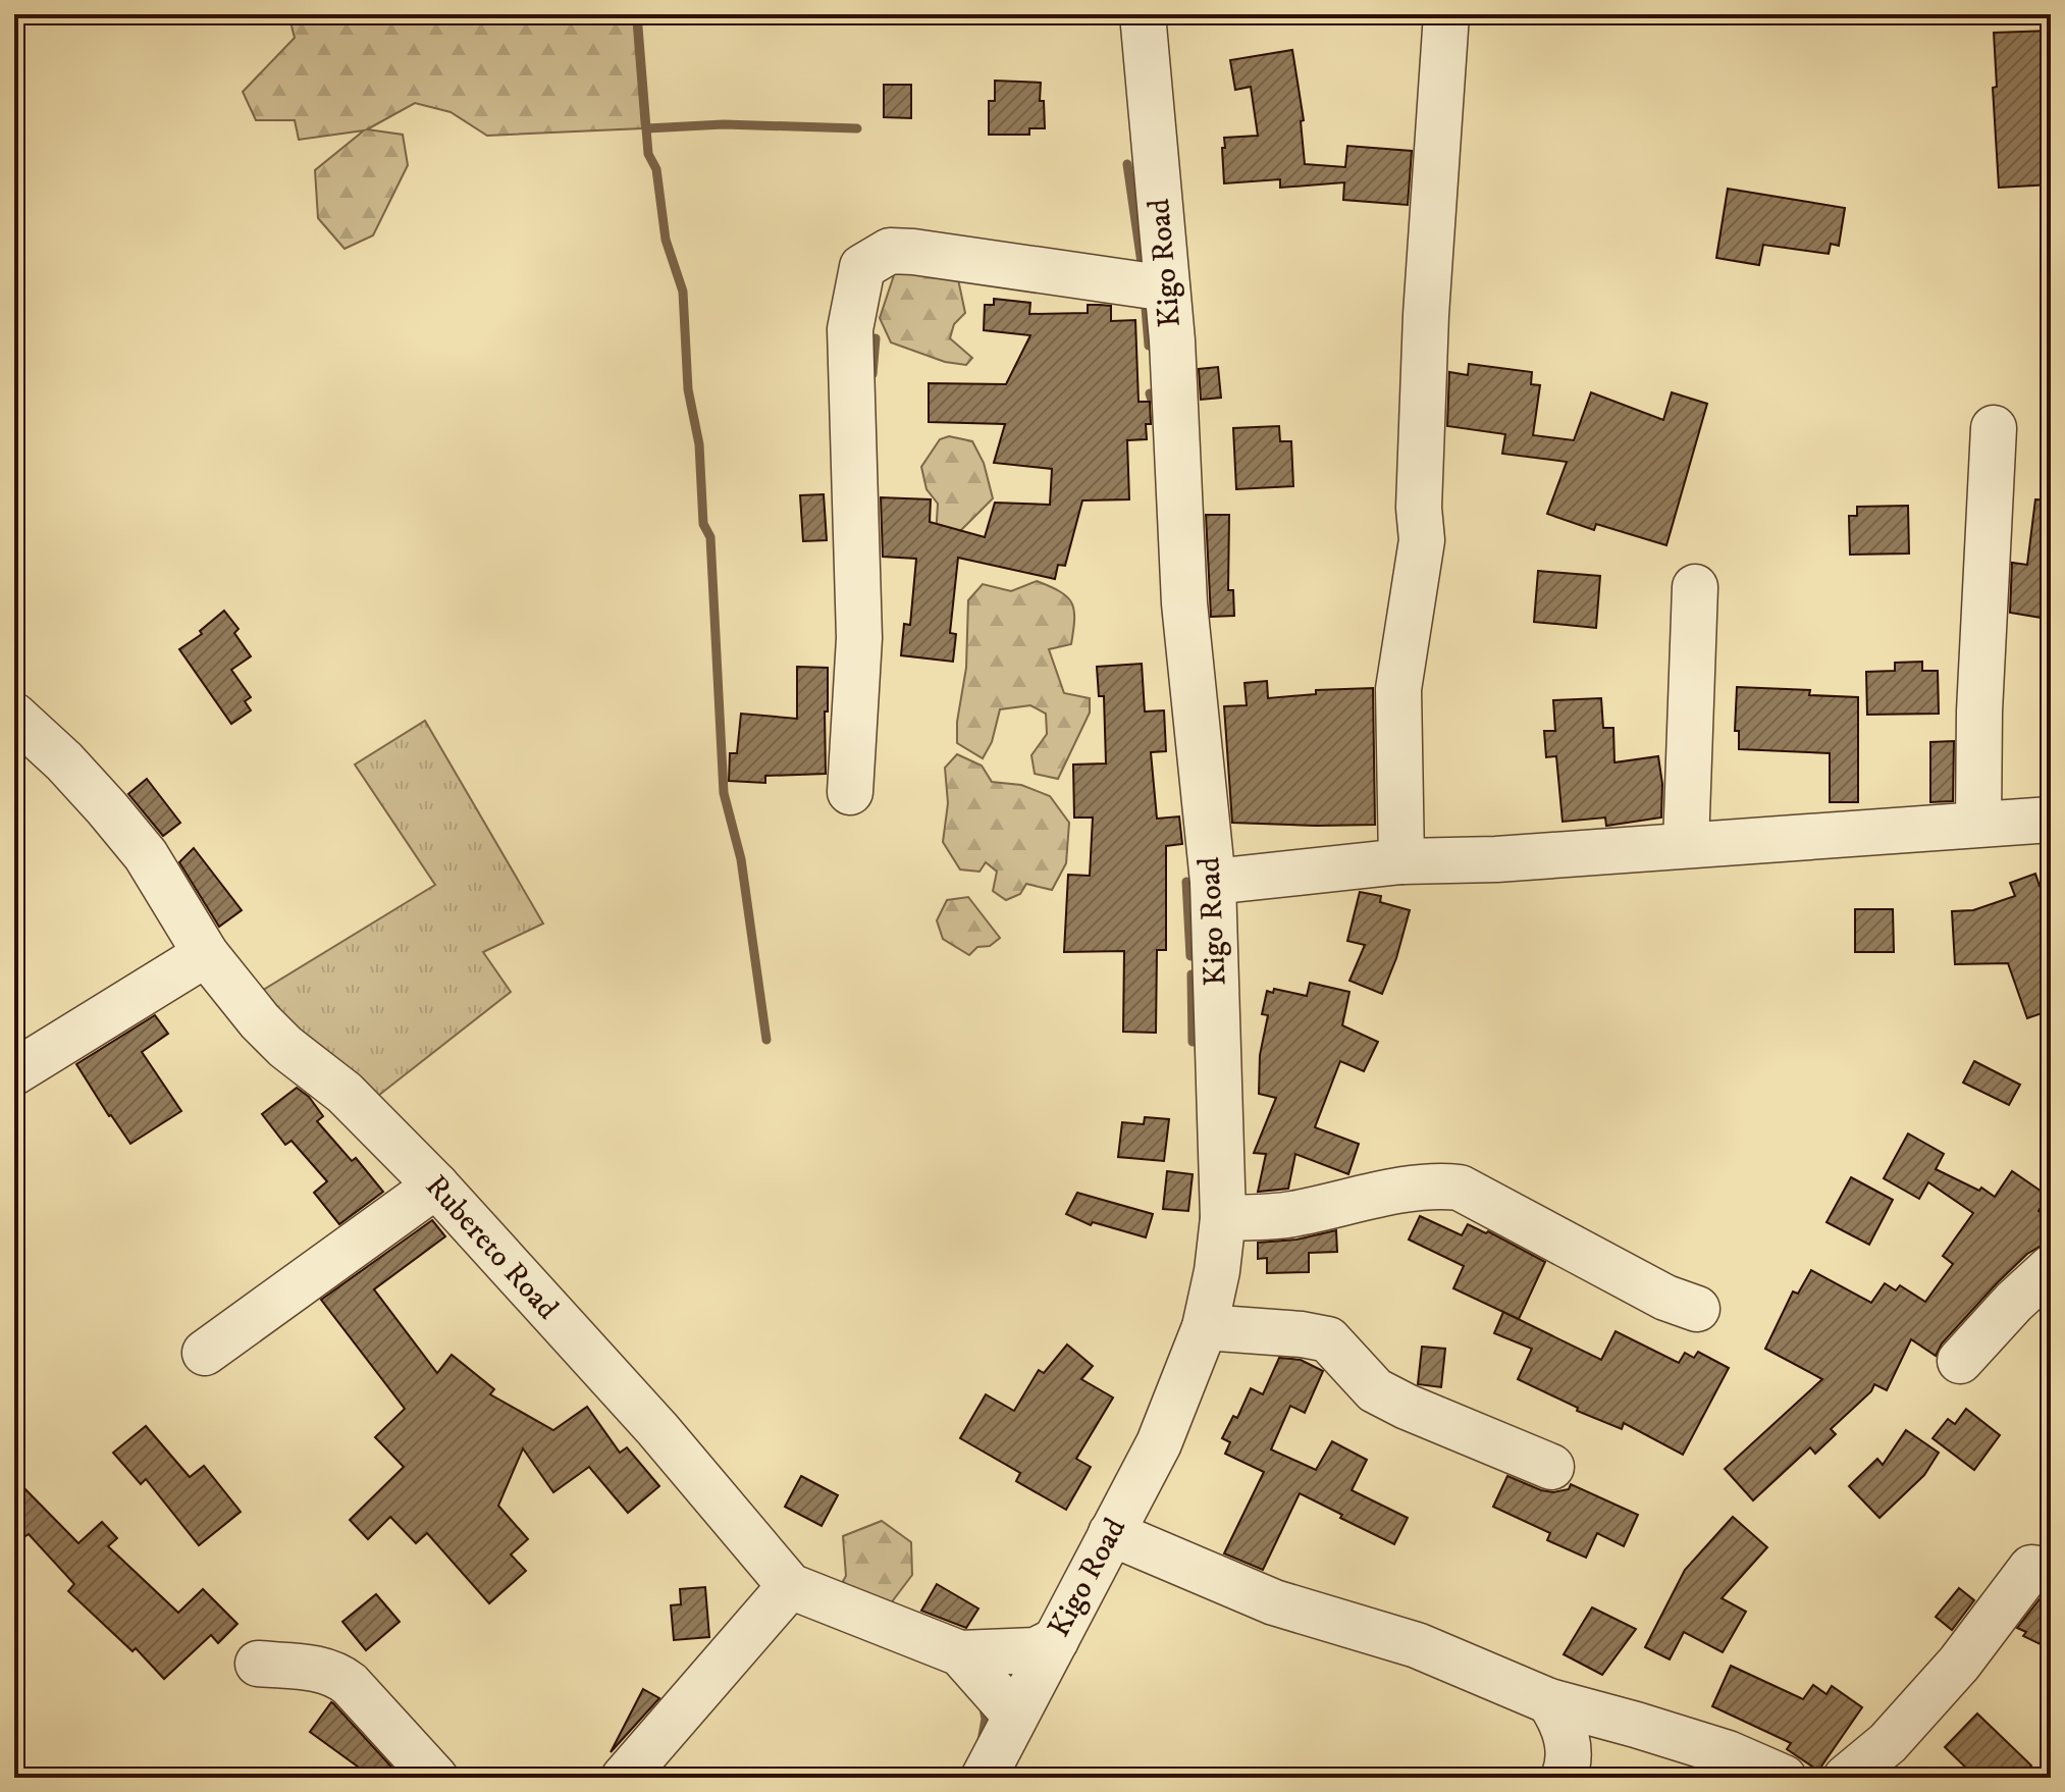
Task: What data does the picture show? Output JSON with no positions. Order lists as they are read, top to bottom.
{
  "streets": {
    "street": ["Kigo Road", "Rubereto Road"]
  },
  "crossings": [
    ["Kigo Road", "Rubereto Road"]
  ]
}
